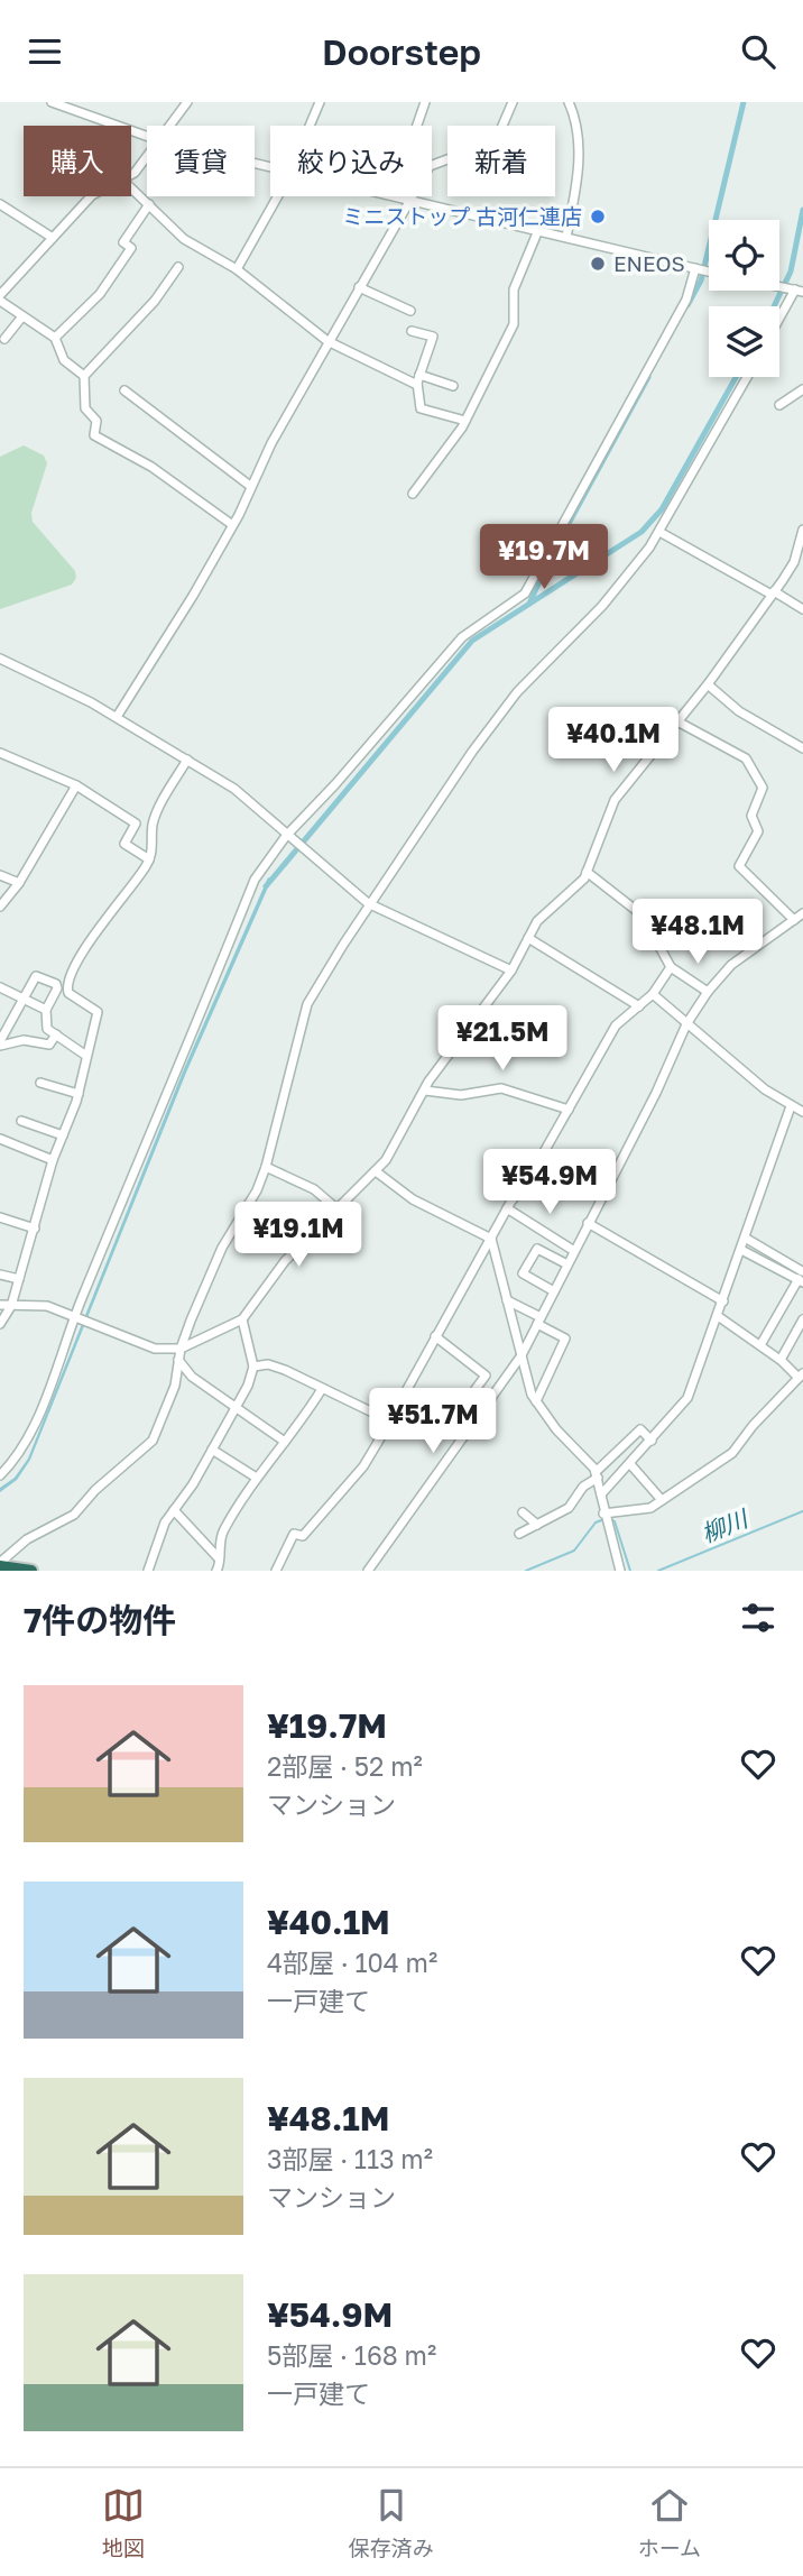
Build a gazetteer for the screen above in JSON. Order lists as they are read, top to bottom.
{
  "water": ["柳川"],
  "places": ["ミニストップ 古河仁連店", "ENEOS"],
  "page": {
    "header": "Doorstep",
    "chip": [
      "購入",
      "賃貸",
      "絞り込み",
      "新着"
    ],
    "price": [
      "¥19.7M",
      "¥40.1M",
      "¥48.1M",
      "¥21.5M",
      "¥54.9M",
      "¥19.1M",
      "¥51.7M"
    ],
    "heading": "7件の物件",
    "list": [
      {
        "name": "¥19.7M",
        "note": "2部屋 · 52 m² · マンション"
      },
      {
        "name": "¥40.1M",
        "note": "4部屋 · 104 m² · 一戸建て"
      },
      {
        "name": "¥48.1M",
        "note": "3部屋 · 113 m² · マンション"
      },
      {
        "name": "¥54.9M",
        "note": "5部屋 · 168 m² · 一戸建て"
      }
    ],
    "tabs": ["地図", "保存済み", "ホーム"]
  }
}
